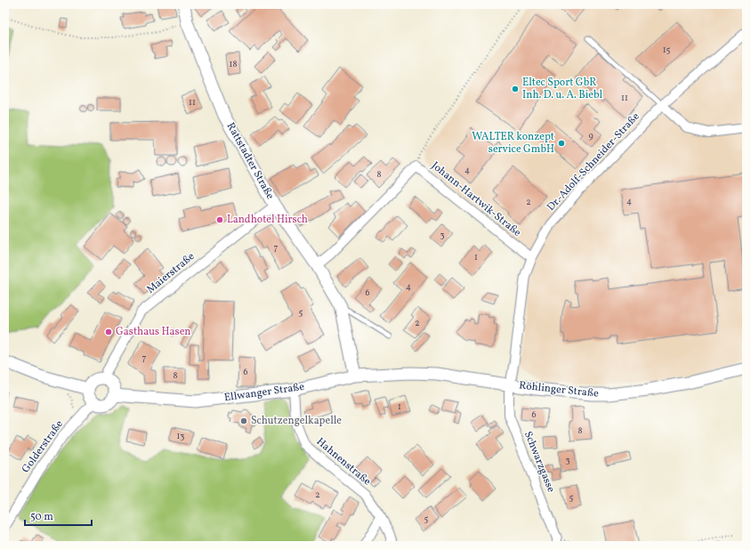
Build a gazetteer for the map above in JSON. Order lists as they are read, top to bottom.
{
  "streets": {
    "street": [
      "Rattstadter Straße",
      "Dr.-Adolf-Schneider-Straße",
      "Johann-Hartwik-Straße",
      "Maierstraße",
      "Röhlinger Straße",
      "Ellwanger Straße",
      "Golderstraße",
      "Hahnenstraße",
      "Schwarzgasse"
    ]
  },
  "crossings": [
    ["Rattstadter Straße", "Johann-Hartwik-Straße"],
    ["Rattstadter Straße", "Maierstraße"],
    ["Rattstadter Straße", "Ellwanger Straße"],
    ["Dr.-Adolf-Schneider-Straße", "Johann-Hartwik-Straße"],
    ["Dr.-Adolf-Schneider-Straße", "Röhlinger Straße"],
    ["Dr.-Adolf-Schneider-Straße", "Schwarzgasse"],
    ["Maierstraße", "Ellwanger Straße"],
    ["Maierstraße", "Golderstraße"],
    ["Röhlinger Straße", "Ellwanger Straße"],
    ["Röhlinger Straße", "Schwarzgasse"],
    ["Ellwanger Straße", "Golderstraße"],
    ["Ellwanger Straße", "Hahnenstraße"]
  ],
  "places": [
    "Eltec Sport GbR Inh. D. u. A. Biebl",
    "WALTER konzept service GmbH",
    "Landhotel Hirsch",
    "Gasthaus Hasen",
    "Schutzengelkapelle"
  ],
  "house_numbers": [
    "15",
    "18",
    "11",
    "11",
    "9",
    "4",
    "8",
    "4",
    "2",
    "3",
    "7",
    "1",
    "4",
    "6",
    "5",
    "2",
    "7",
    "6",
    "8",
    "1",
    "6",
    "8",
    "13",
    "3",
    "2",
    "5",
    "5"
  ],
  "scale_bar": "50 m"
}
